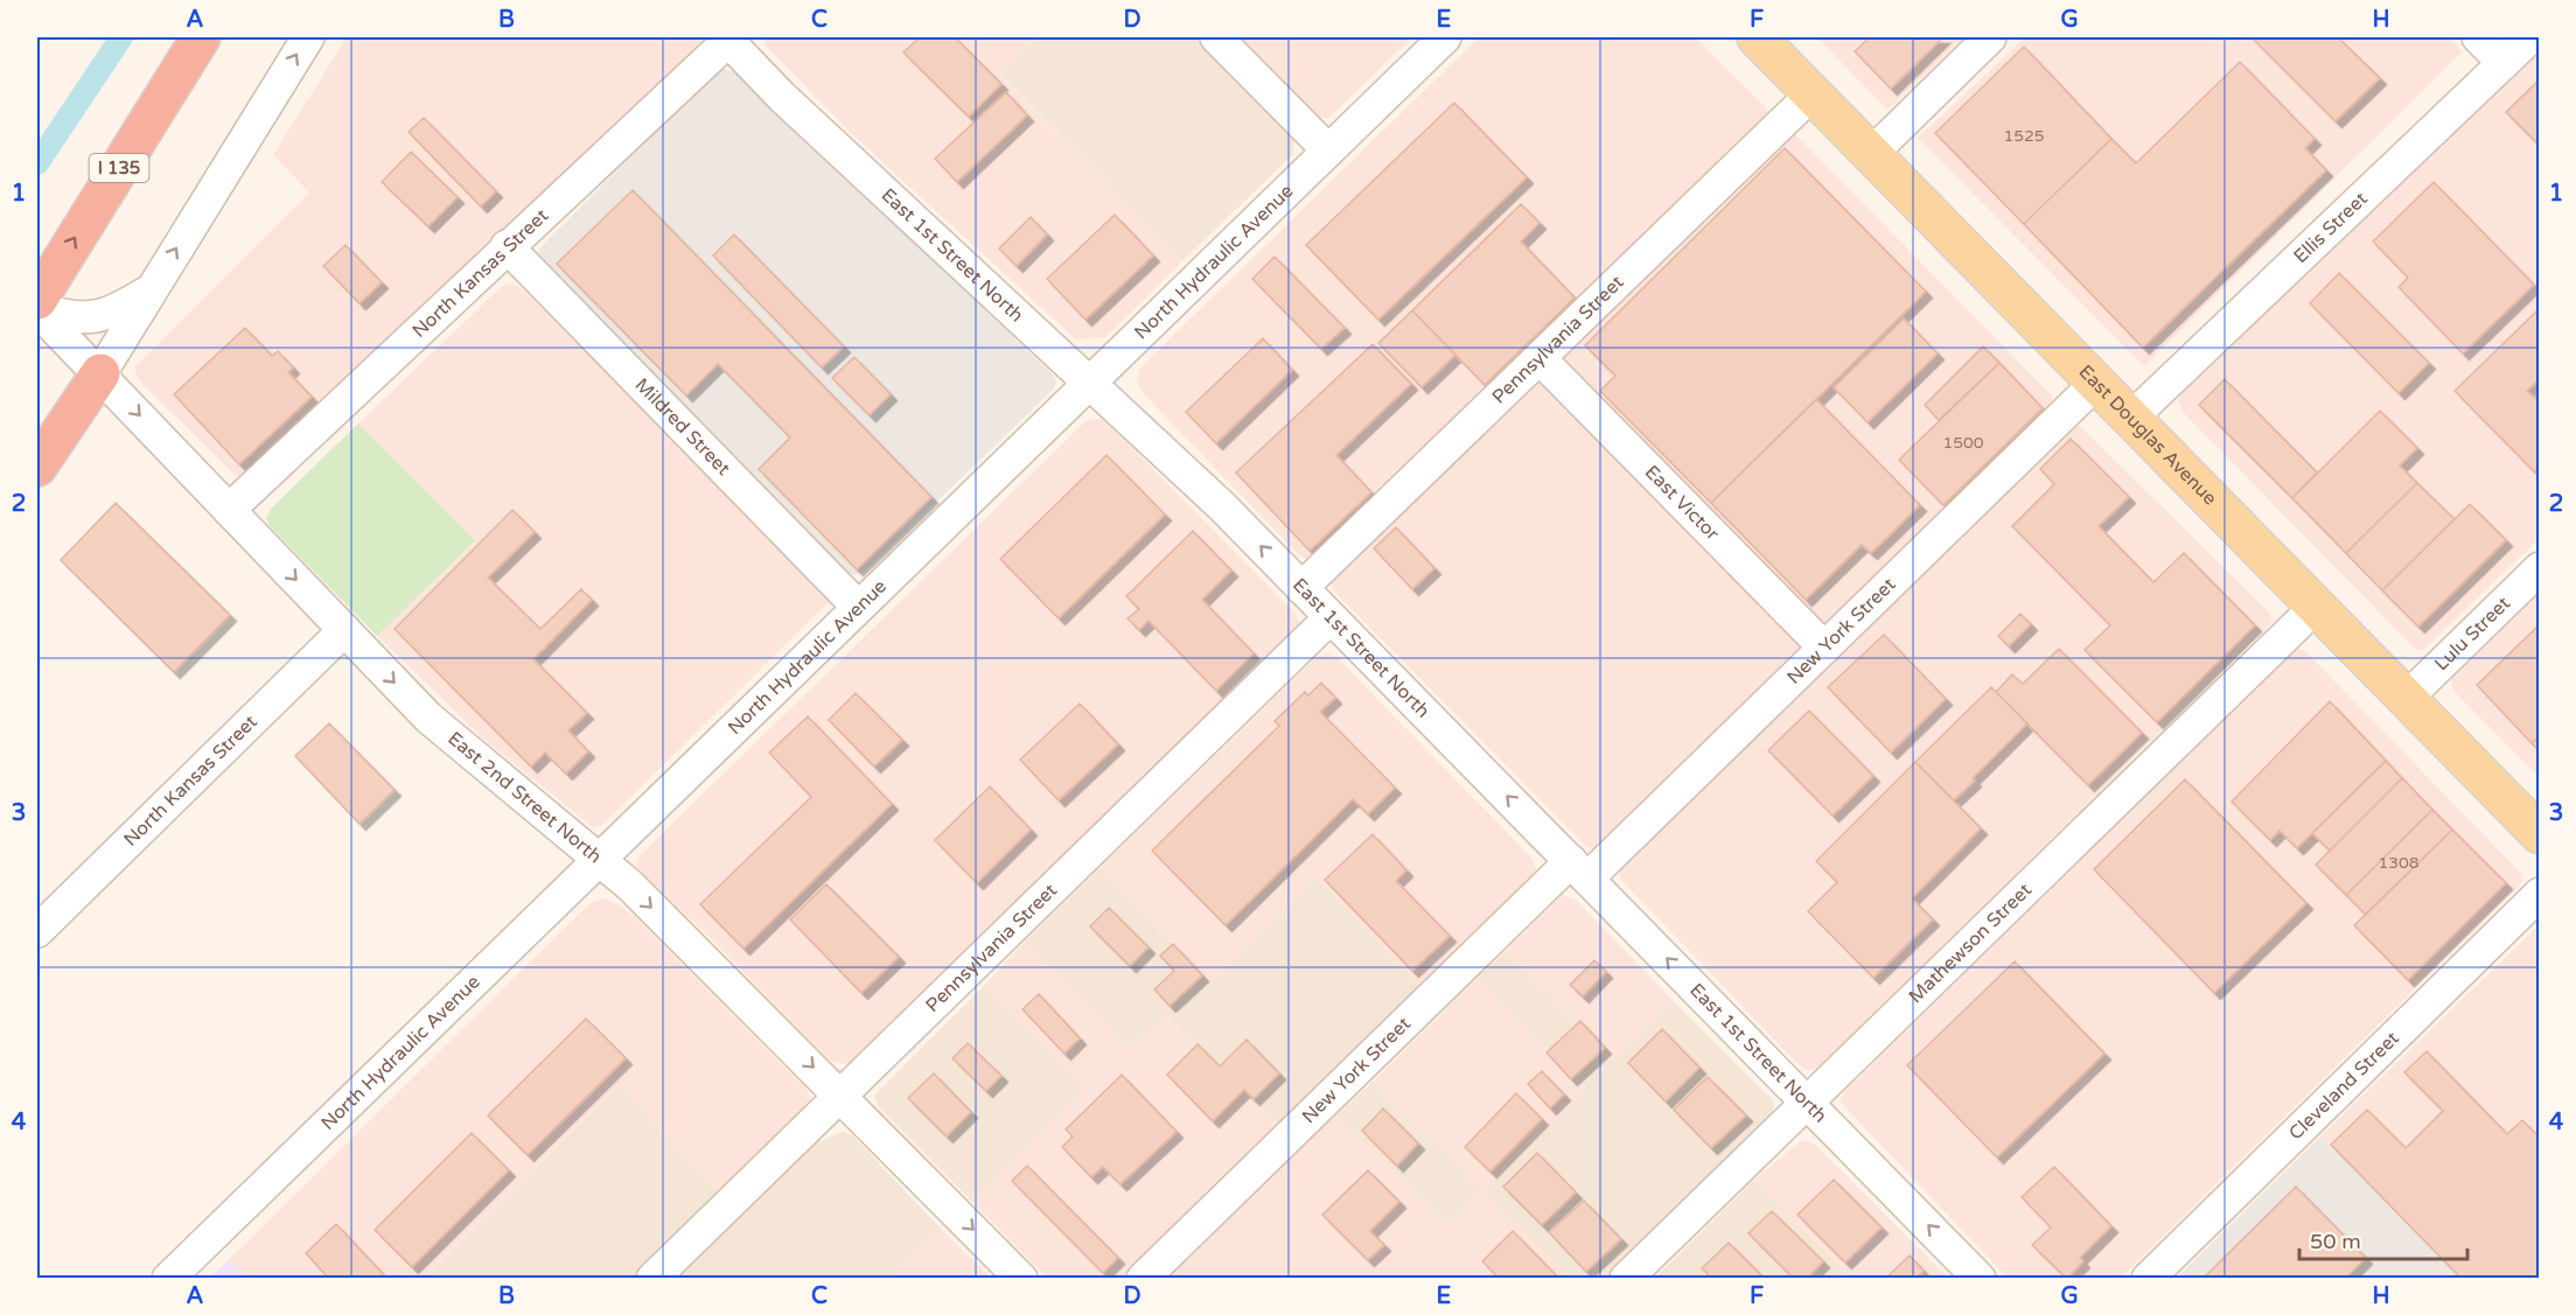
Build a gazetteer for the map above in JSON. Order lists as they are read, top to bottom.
{
  "streets": {
    "highway": ["I 135"],
    "main road": ["East Douglas Avenue"],
    "street": [
      "Ellis Street",
      "East 1st Street North",
      "North Hydraulic Avenue",
      "North Kansas Street",
      "Pennsylvania Street",
      "Mildred Street",
      "East Victor",
      "New York Street",
      "Lulu Street",
      "East 2nd Street North",
      "Mathewson Street",
      "Cleveland Street"
    ]
  },
  "crossings": [
    ["Ellis Street", "East Douglas Avenue"],
    ["East 1st Street North", "North Hydraulic Avenue"],
    ["East 1st Street North", "North Kansas Street"],
    ["East 1st Street North", "Pennsylvania Street"],
    ["East 1st Street North", "New York Street"],
    ["East 1st Street North", "Mathewson Street"],
    ["North Hydraulic Avenue", "Mildred Street"],
    ["North Hydraulic Avenue", "East 2nd Street North"],
    ["North Kansas Street", "Mildred Street"],
    ["North Kansas Street", "East 2nd Street North"],
    ["Pennsylvania Street", "East Douglas Avenue"],
    ["Pennsylvania Street", "East Victor"],
    ["Pennsylvania Street", "East 2nd Street North"],
    ["East Douglas Avenue", "New York Street"],
    ["East Douglas Avenue", "Lulu Street"],
    ["East Douglas Avenue", "Mathewson Street"],
    ["East Victor", "New York Street"]
  ],
  "one_way": ["East 1st Street North", "East 2nd Street North"],
  "house_numbers": ["1525", "1500", "1308"],
  "scale_bar": "50 m",
  "grid": {
    "columns": [
      "A",
      "B",
      "C",
      "D",
      "E",
      "F",
      "G",
      "H"
    ],
    "rows": [
      "1",
      "2",
      "3",
      "4"
    ]
  }
}
